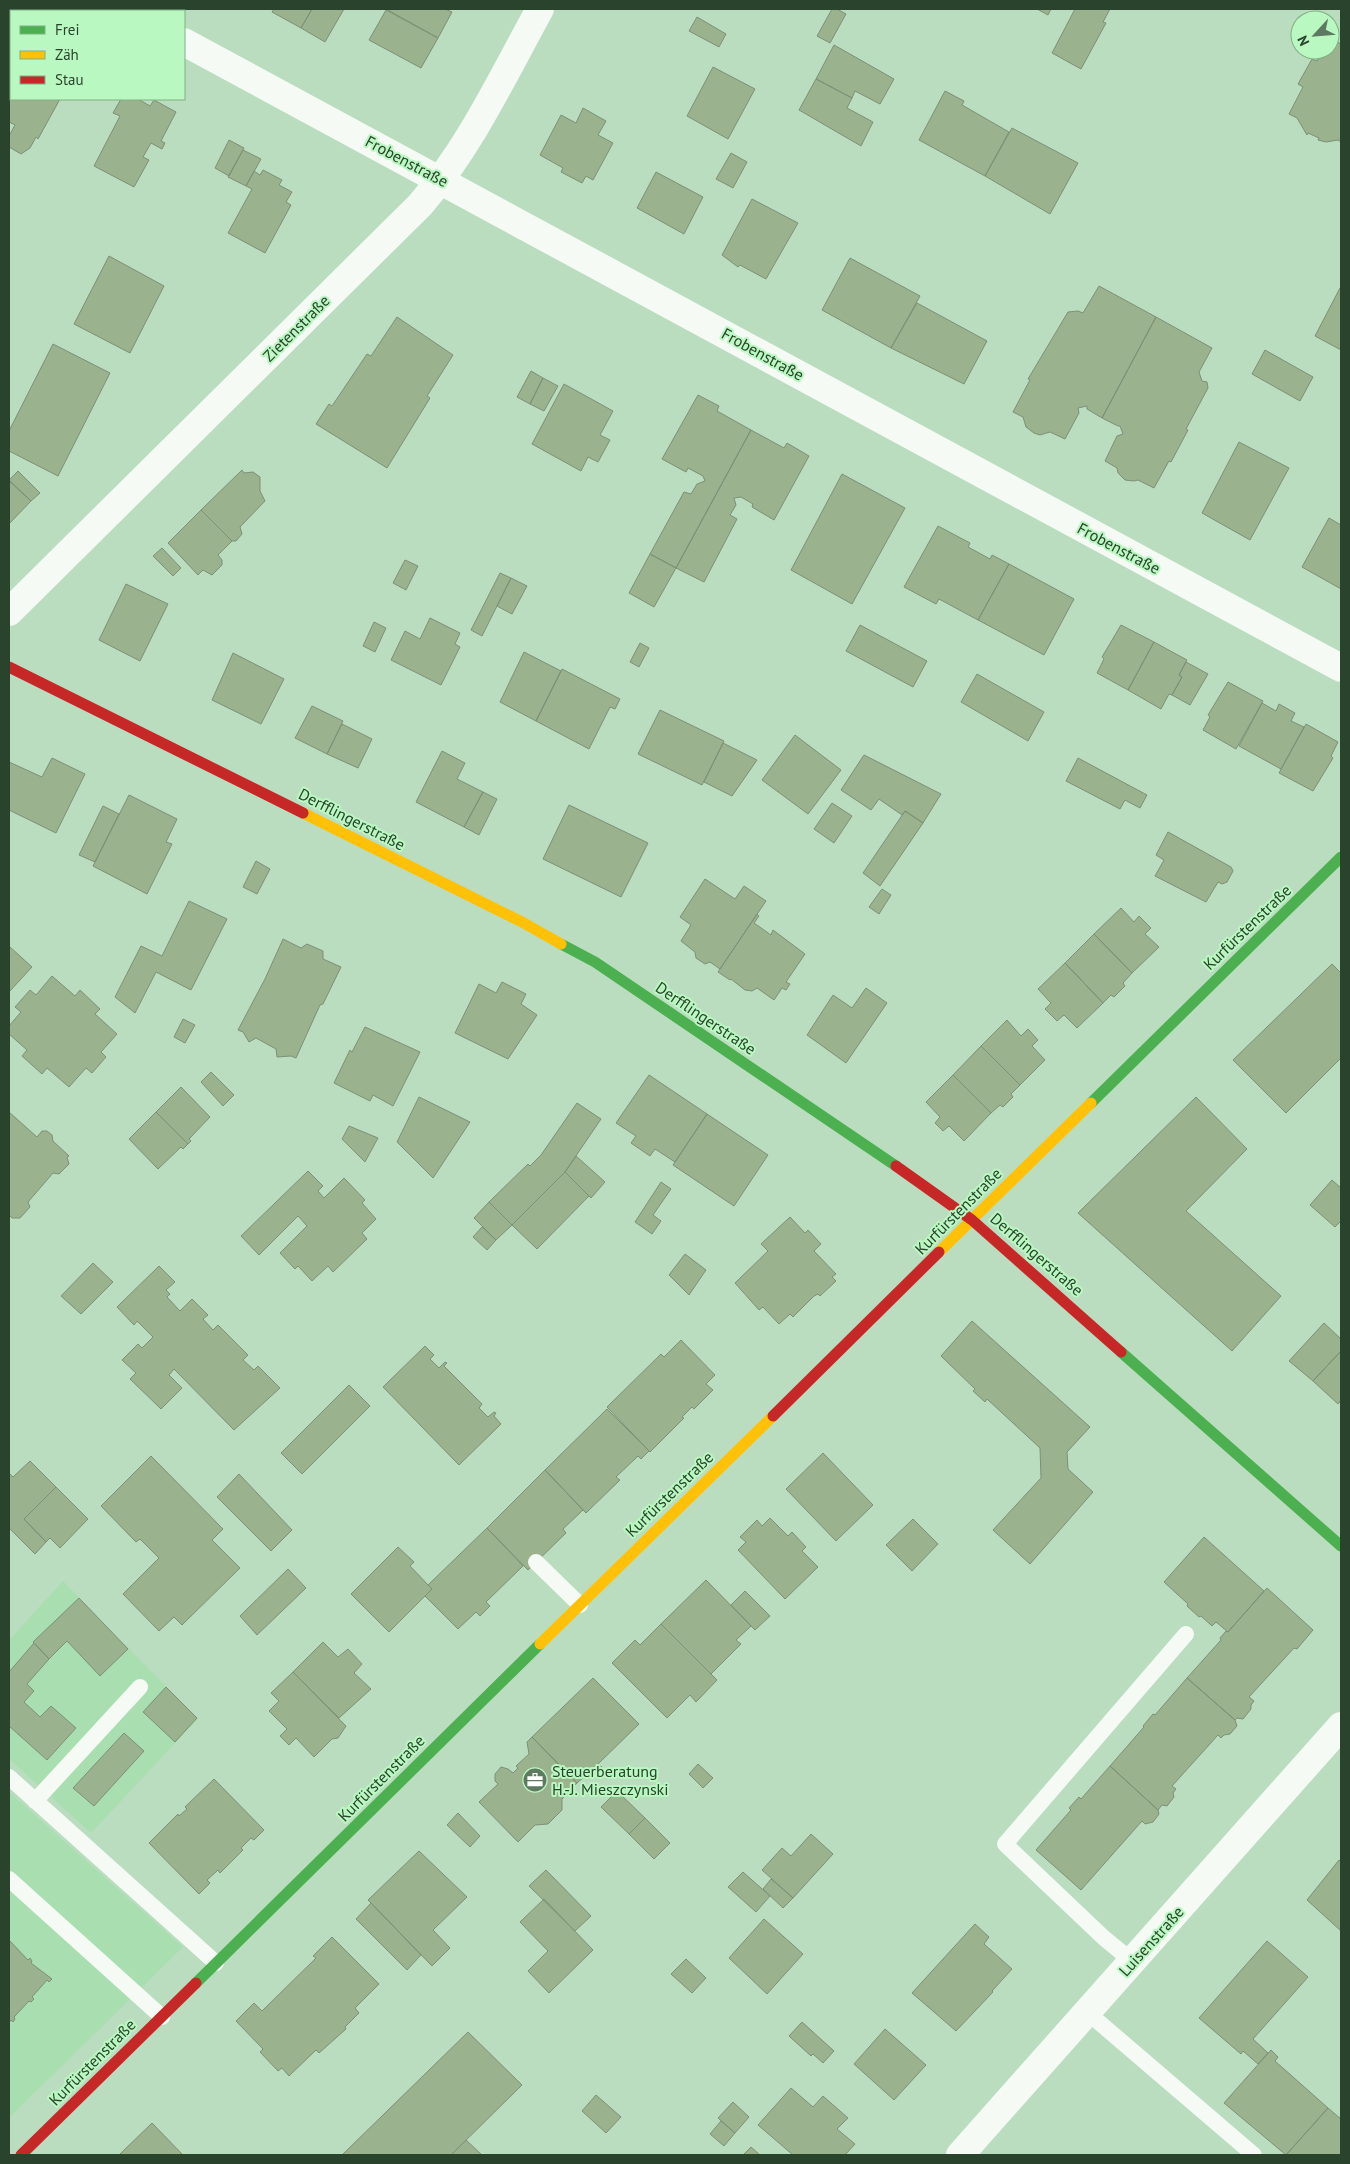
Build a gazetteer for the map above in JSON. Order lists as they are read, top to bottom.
{
  "streets": {
    "street": [
      "Frobenstraße",
      "Zietenstraße",
      "Derfflingerstraße",
      "Kurfürstenstraße",
      "Luisenstraße"
    ]
  },
  "crossings": [
    ["Frobenstraße", "Zietenstraße"],
    ["Derfflingerstraße", "Kurfürstenstraße"]
  ],
  "places": {
    "office": ["Steuerberatung H.-J. Mieszczynski"]
  },
  "legend": ["Frei", "Zäh", "Stau"],
  "north": "bottom left"
}
